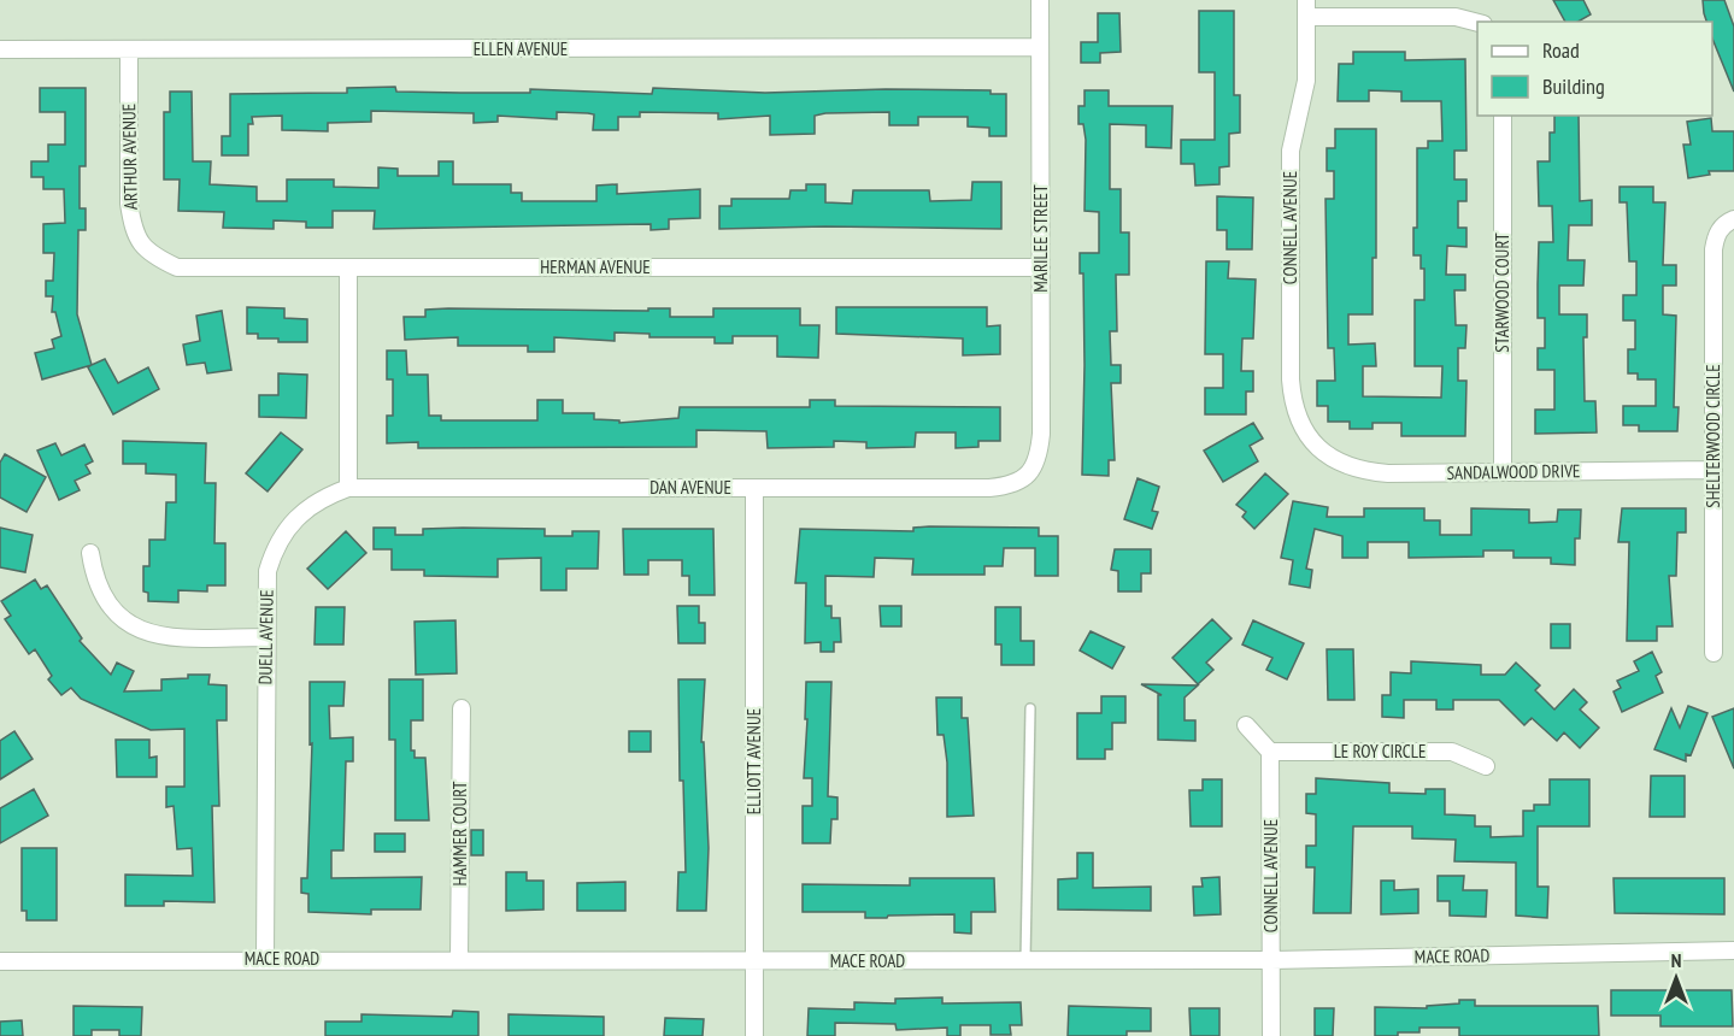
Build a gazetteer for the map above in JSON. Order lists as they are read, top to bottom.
{
  "streets": {
    "street": [
      "ELLEN AVENUE",
      "ARTHUR AVENUE",
      "CONNELL AVENUE",
      "MARILEE STREET",
      "HERMAN AVENUE",
      "STARWOOD COURT",
      "SHELTERWOOD CIRCLE",
      "SANDALWOOD DRIVE",
      "DAN AVENUE",
      "DUELL AVENUE",
      "LE ROY CIRCLE",
      "ELLIOTT AVENUE",
      "HAMMER COURT",
      "MACE ROAD"
    ]
  },
  "crossings": [
    ["ELLEN AVENUE", "ARTHUR AVENUE"],
    ["ELLEN AVENUE", "MARILEE STREET"],
    ["ARTHUR AVENUE", "HERMAN AVENUE"],
    ["CONNELL AVENUE", "SANDALWOOD DRIVE"],
    ["CONNELL AVENUE", "LE ROY CIRCLE"],
    ["CONNELL AVENUE", "MACE ROAD"],
    ["MARILEE STREET", "HERMAN AVENUE"],
    ["MARILEE STREET", "DAN AVENUE"],
    ["STARWOOD COURT", "SANDALWOOD DRIVE"],
    ["SHELTERWOOD CIRCLE", "SANDALWOOD DRIVE"],
    ["DAN AVENUE", "DUELL AVENUE"],
    ["DAN AVENUE", "ELLIOTT AVENUE"],
    ["DUELL AVENUE", "MACE ROAD"],
    ["ELLIOTT AVENUE", "MACE ROAD"],
    ["HAMMER COURT", "MACE ROAD"]
  ],
  "legend": ["Road", "Building"],
  "north": "top"
}
